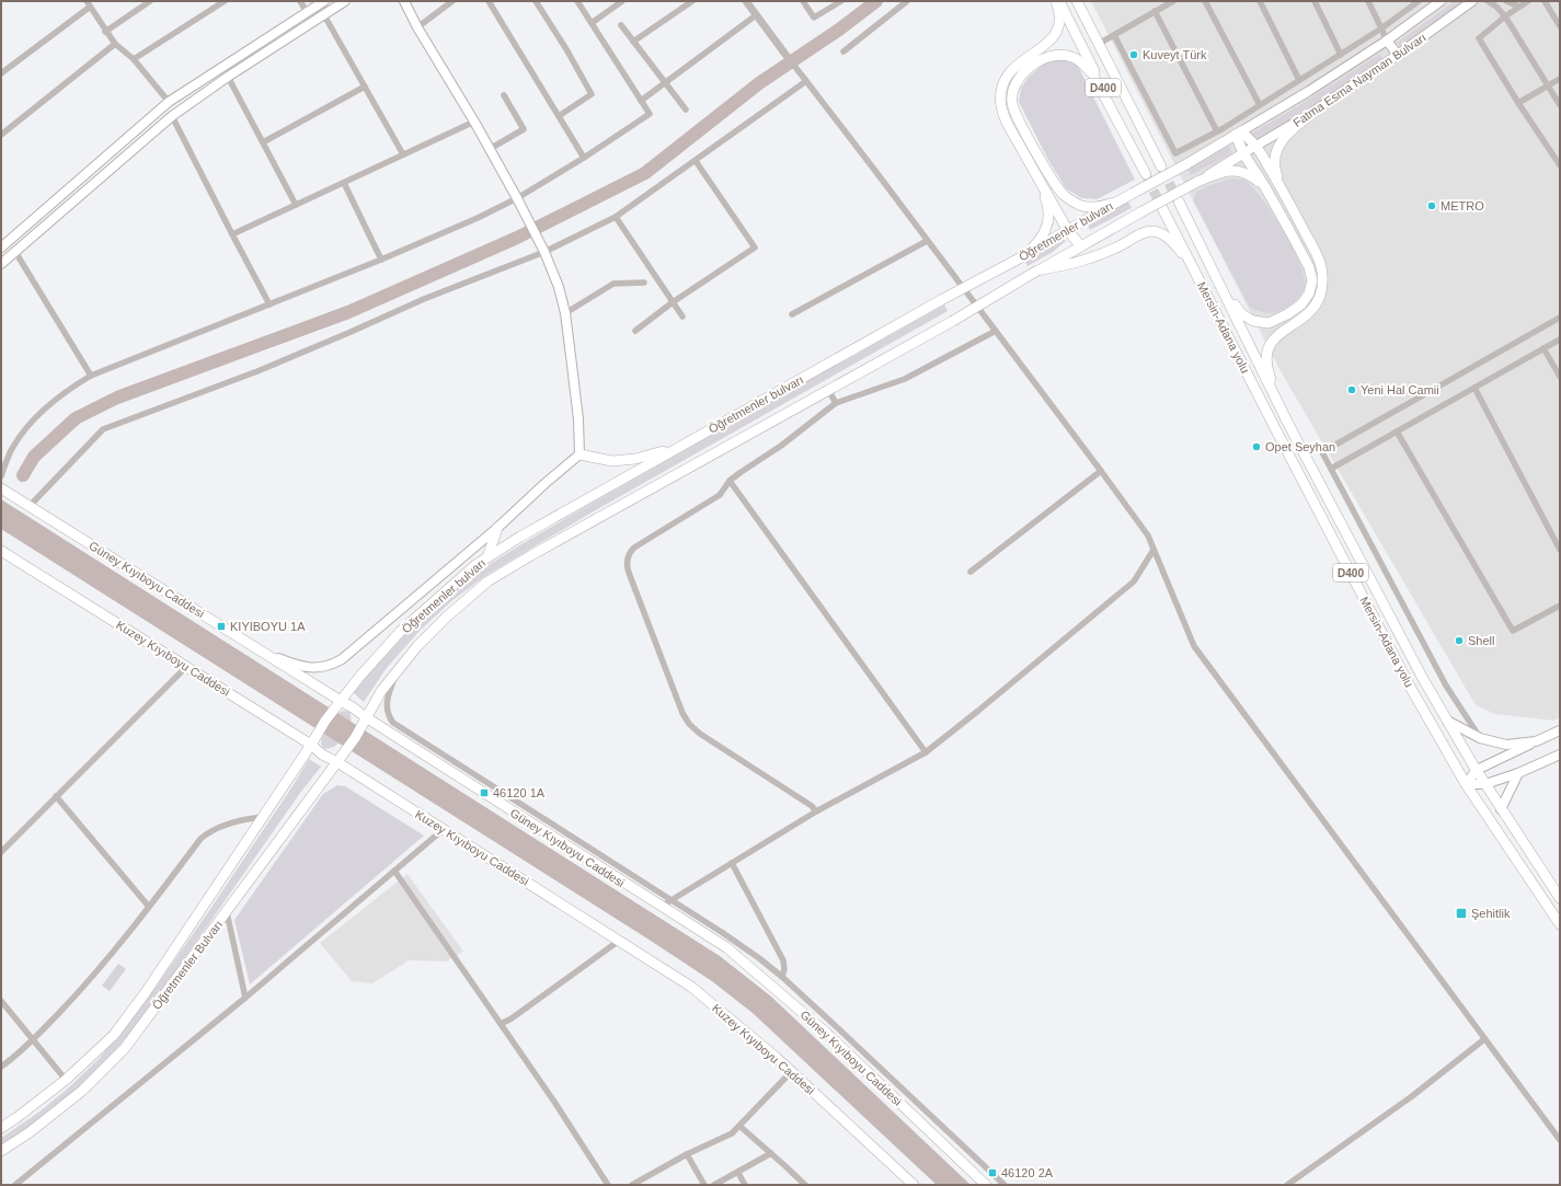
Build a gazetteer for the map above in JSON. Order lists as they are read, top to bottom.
{
  "streets": {
    "main road": [
      "Fatma Esma Nayman Bulvarı",
      "D400",
      "Öğretmenler bulvarı",
      "Mersin-Adana yolu",
      "Güney Kıyıboyu Caddesi",
      "Kuzey Kıyıboyu Caddesi",
      "Öğretmenler Bulvarı"
    ]
  },
  "crossings": [
    ["Fatma Esma Nayman Bulvarı", "Öğretmenler bulvarı"],
    ["D400", "Öğretmenler bulvarı"],
    ["Öğretmenler bulvarı", "Güney Kıyıboyu Caddesi"],
    ["Öğretmenler bulvarı", "Öğretmenler Bulvarı"],
    ["Kuzey Kıyıboyu Caddesi", "Öğretmenler Bulvarı"]
  ],
  "places": {
    "other": [
      "Kuveyt Türk",
      "METRO",
      "Yeni Hal Camii",
      "Opet Seyhan",
      "Shell"
    ],
    "transit": [
      "KIYIBOYU 1A",
      "46120 1A",
      "Şehitlik",
      "46120 2A"
    ]
  }
}
